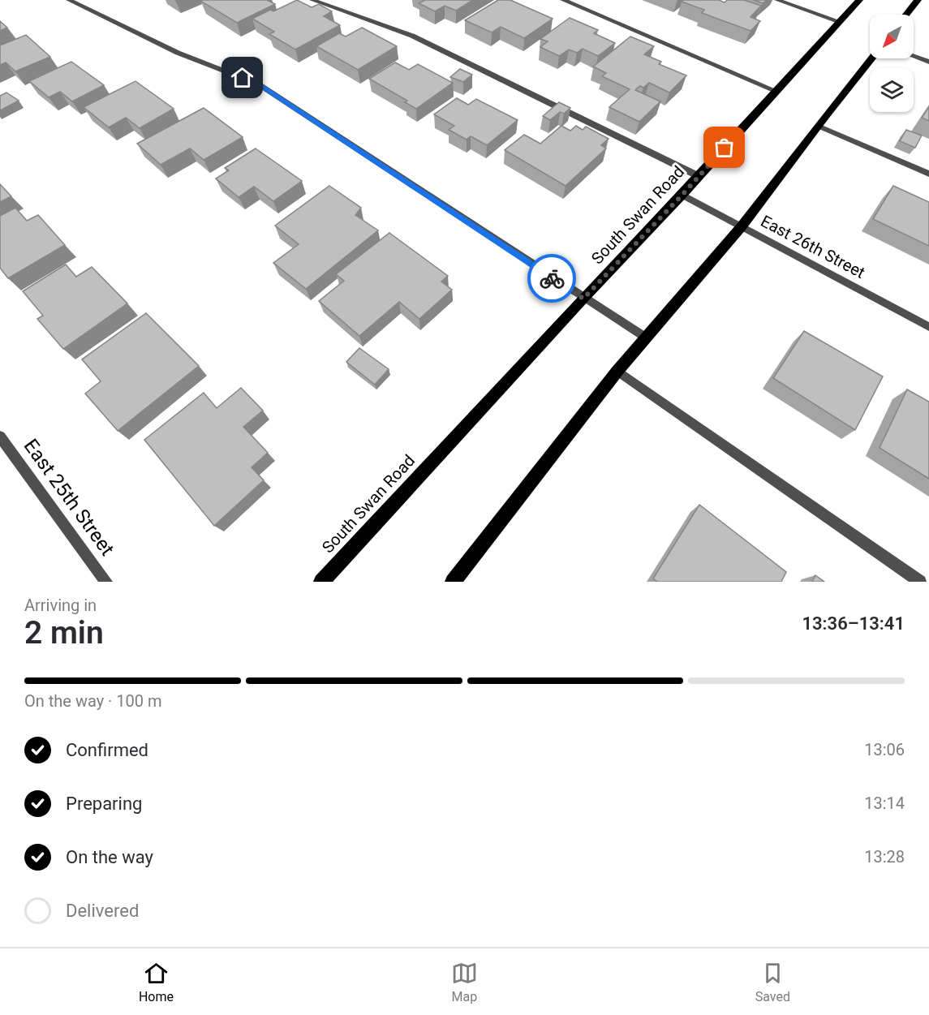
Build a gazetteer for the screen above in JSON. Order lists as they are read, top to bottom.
{
  "streets": {
    "main road": ["South Swan Road"],
    "street": ["East 26th Street", "East 25th Street"]
  },
  "crossings": [
    ["South Swan Road", "East 26th Street"]
  ],
  "north": "bottom left",
  "page": {
    "heading": ["2 min", "Arriving in", "13:36–13:41"],
    "bar": "On the way · 100 m",
    "list": [
      ["Confirmed", "13:06"],
      ["Preparing", "13:14"],
      ["On the way", "13:28"],
      "Delivered"
    ],
    "tabs": ["Home", "Map", "Saved"]
  }
}
